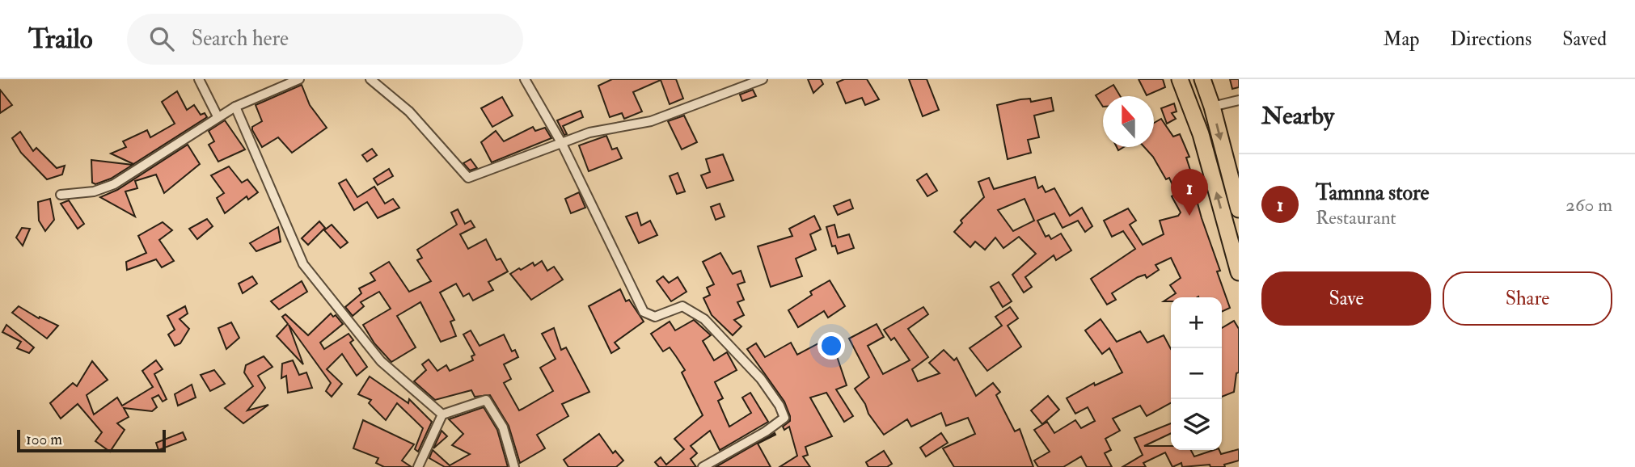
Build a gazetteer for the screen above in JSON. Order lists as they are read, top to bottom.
{
  "scale_bar": "100 m",
  "north": "top",
  "page": {
    "header": "Trailo",
    "search": "Search here",
    "nav": ["Map", "Directions", "Saved"],
    "heading": "Nearby",
    "list": [
      {
        "mark": "1",
        "name": "Tamnna store",
        "note": "Restaurant",
        "value": "260 m"
      }
    ],
    "pins": "1",
    "buttons": ["Save", "Share"],
    "map_buttons": ["+", "−"],
    "scale": "100 m"
  }
}
